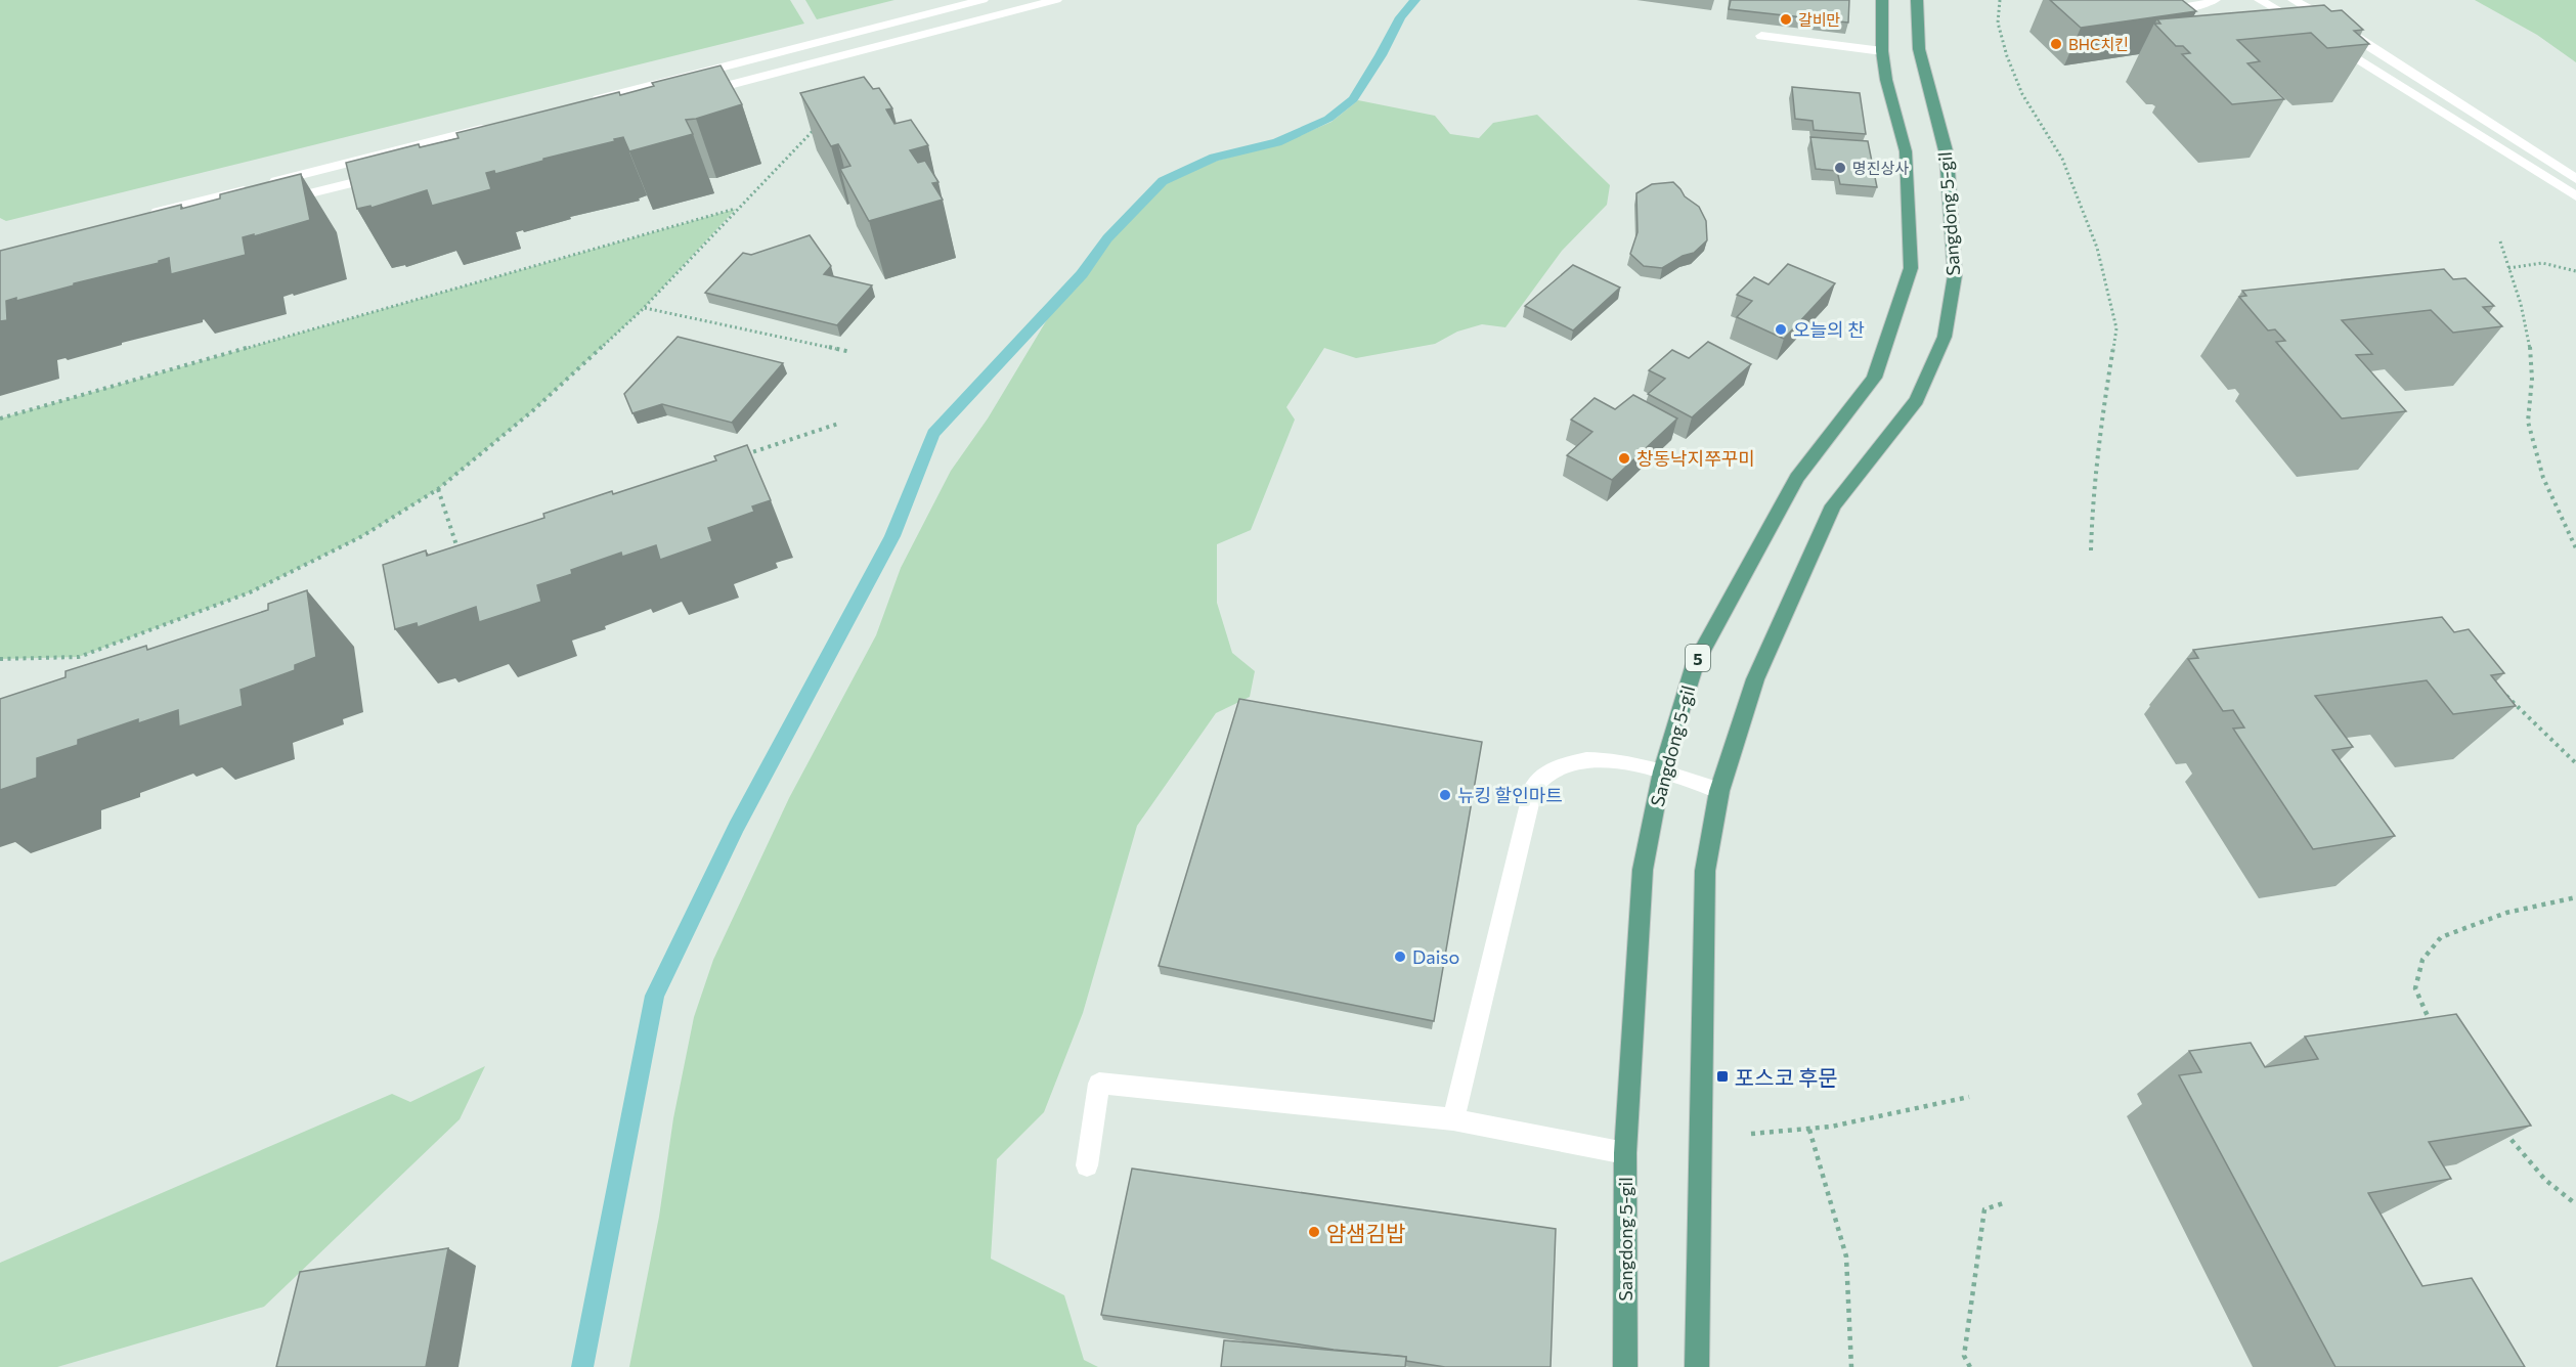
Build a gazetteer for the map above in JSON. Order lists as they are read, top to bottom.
{
  "streets": {
    "main road": ["Sangdong 5-gil", "5"]
  },
  "places": {
    "other": [
      "갈비만",
      "BHC치킨",
      "명진상사",
      "오늘의 찬",
      "창동낙지쭈꾸미",
      "뉴킹 할인마트",
      "Daiso",
      "얌샘김밥"
    ],
    "transit": ["포스코 후문"]
  }
}
